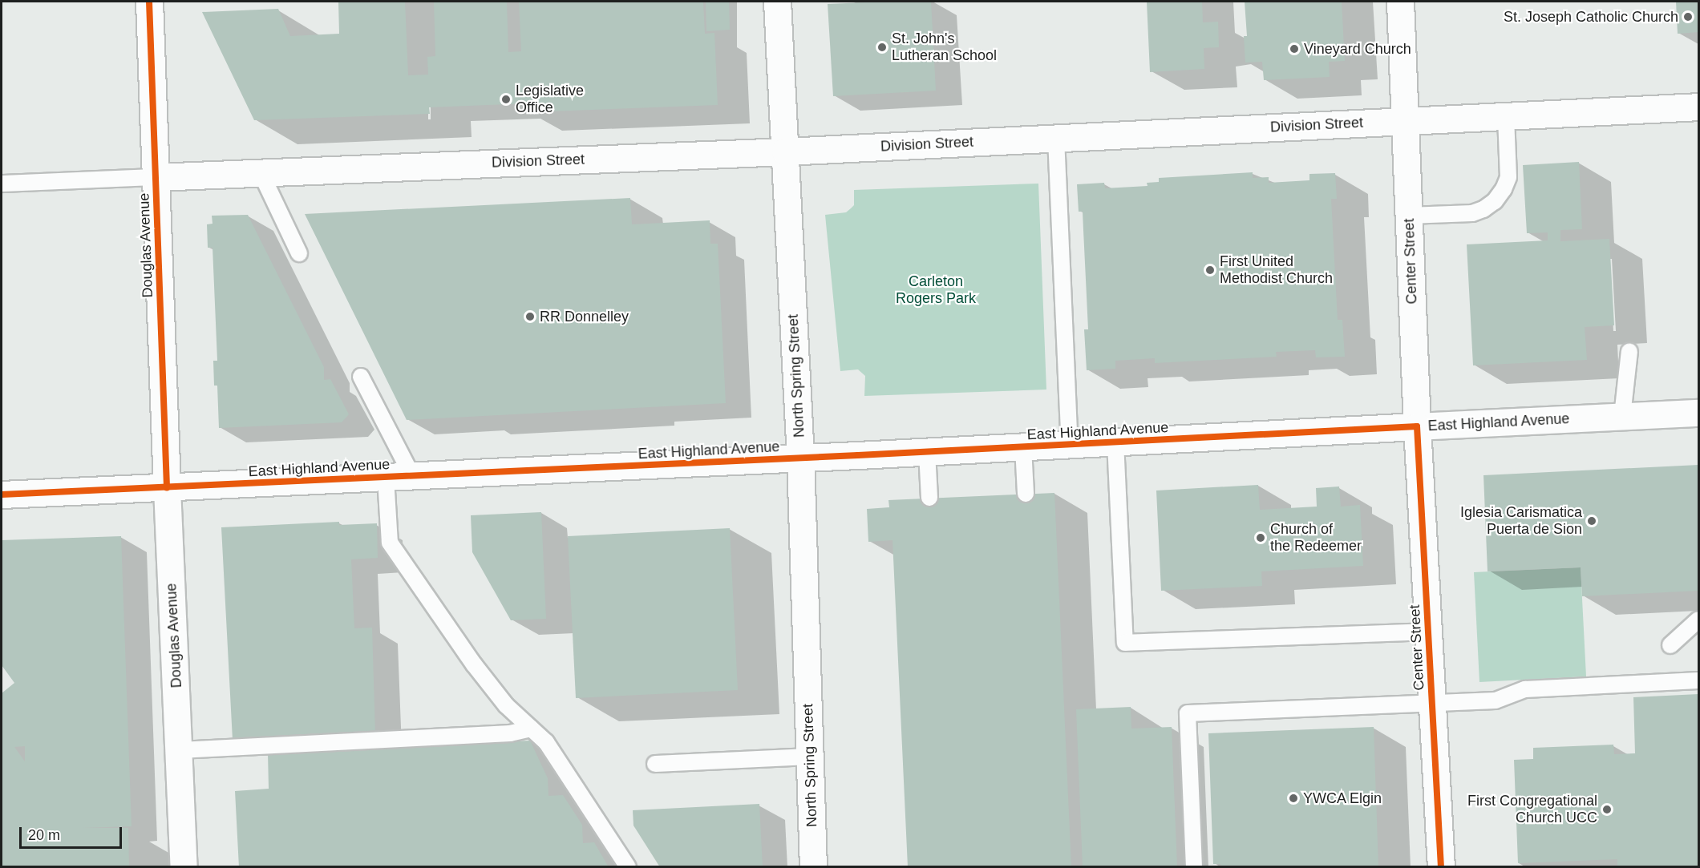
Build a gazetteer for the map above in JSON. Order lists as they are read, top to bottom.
{
  "streets": {
    "street": [
      "Division Street",
      "Douglas Avenue",
      "Center Street",
      "North Spring Street",
      "East Highland Avenue"
    ]
  },
  "crossings": [
    ["Division Street", "Douglas Avenue"],
    ["Division Street", "Center Street"],
    ["Division Street", "North Spring Street"],
    ["Douglas Avenue", "East Highland Avenue"],
    ["Center Street", "East Highland Avenue"],
    ["North Spring Street", "East Highland Avenue"]
  ],
  "parks": ["Carleton Rogers Park"],
  "places": [
    "St. Joseph Catholic Church",
    "St. John's Lutheran School",
    "Vineyard Church",
    "Legislative Office",
    "First United Methodist Church",
    "RR Donnelley",
    "Iglesia Carismatica Puerta de Sion",
    "Church of the Redeemer",
    "YWCA Elgin",
    "First Congregational Church UCC"
  ],
  "scale_bar": "20 m"
}
